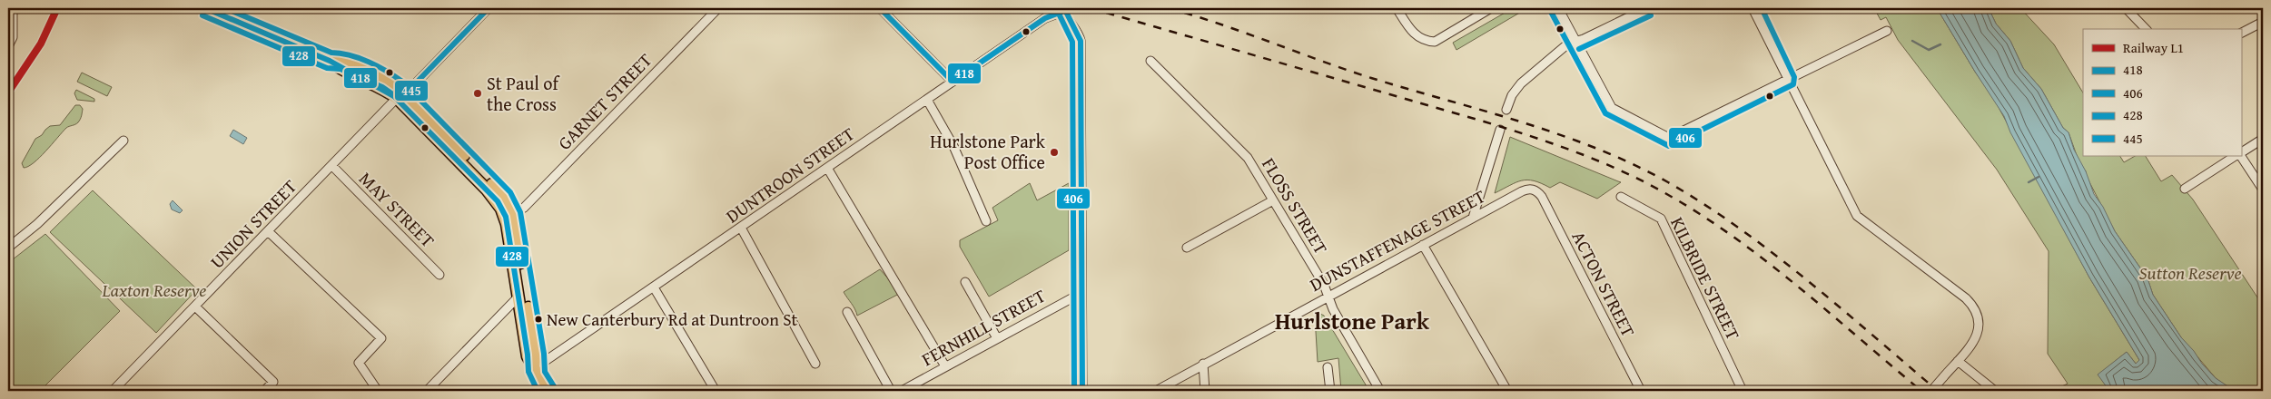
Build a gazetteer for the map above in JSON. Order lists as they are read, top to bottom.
{
  "streets": {
    "street": [
      "GARNET STREET",
      "DUNTROON STREET",
      "FLOSS STREET",
      "MAY STREET",
      "UNION STREET",
      "DUNSTAFFENAGE STREET",
      "KILBRIDE STREET",
      "ACTON STREET",
      "FERNHILL STREET"
    ]
  },
  "crossings": [
    ["FLOSS STREET", "DUNSTAFFENAGE STREET"],
    ["MAY STREET", "UNION STREET"],
    ["DUNSTAFFENAGE STREET", "ACTON STREET"]
  ],
  "districts": ["Hurlstone Park"],
  "parks": ["Sutton Reserve", "Laxton Reserve"],
  "places": ["St Paul of the Cross", "Hurlstone Park Post Office", "New Canterbury Rd at Duntroon St"],
  "lines": [
    "rail line L1",
    "transit line 418",
    "transit line 406",
    "transit line 445",
    "transit line 428"
  ],
  "legend": [
    "Railway L1",
    "418",
    "406",
    "428",
    "445"
  ]
}
